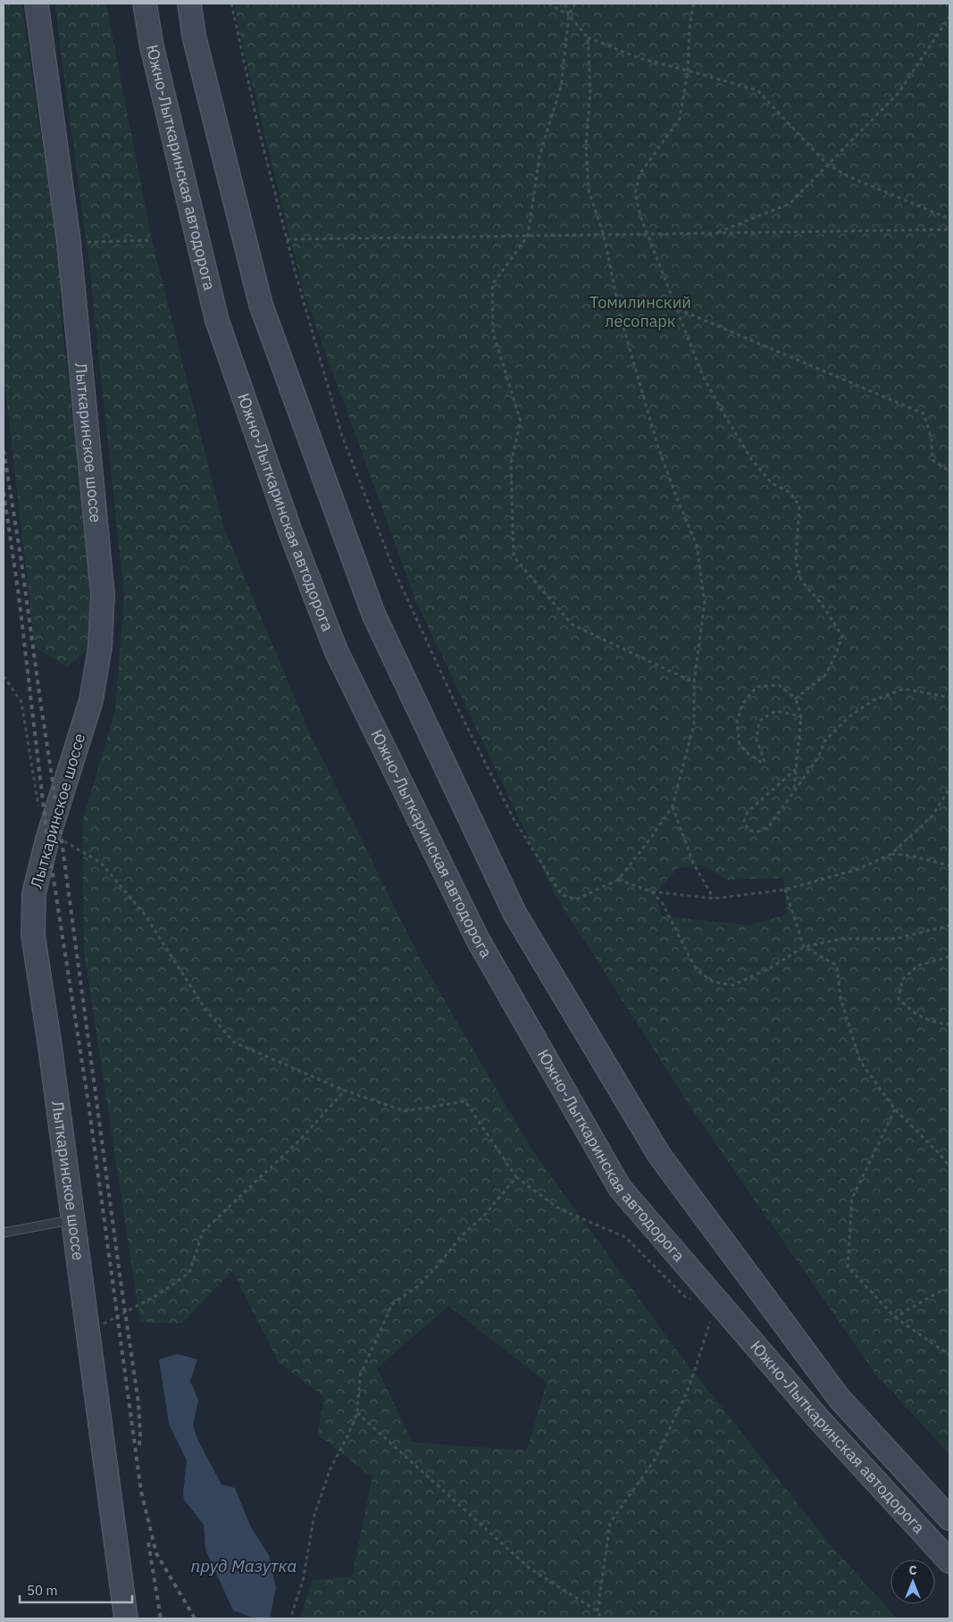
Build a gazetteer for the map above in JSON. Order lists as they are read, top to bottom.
{
  "streets": {
    "main road": ["Южно-Лыткаринская автодорога", "Лыткаринское шоссе"]
  },
  "water": ["пруд Мазутка"],
  "parks": ["Томилинский лесопарк"],
  "scale_bar": "50 m",
  "north": "top"
}
